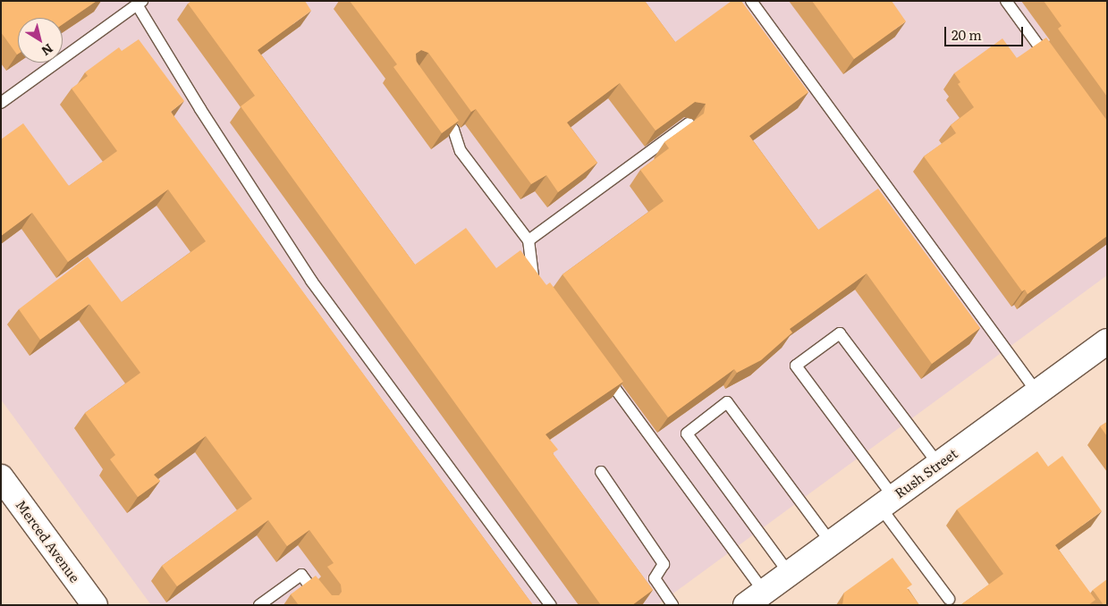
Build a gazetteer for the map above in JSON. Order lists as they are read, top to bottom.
{
  "streets": {
    "street": ["Rush Street", "Merced Avenue"]
  },
  "scale_bar": "20 m",
  "north": "bottom right"
}
